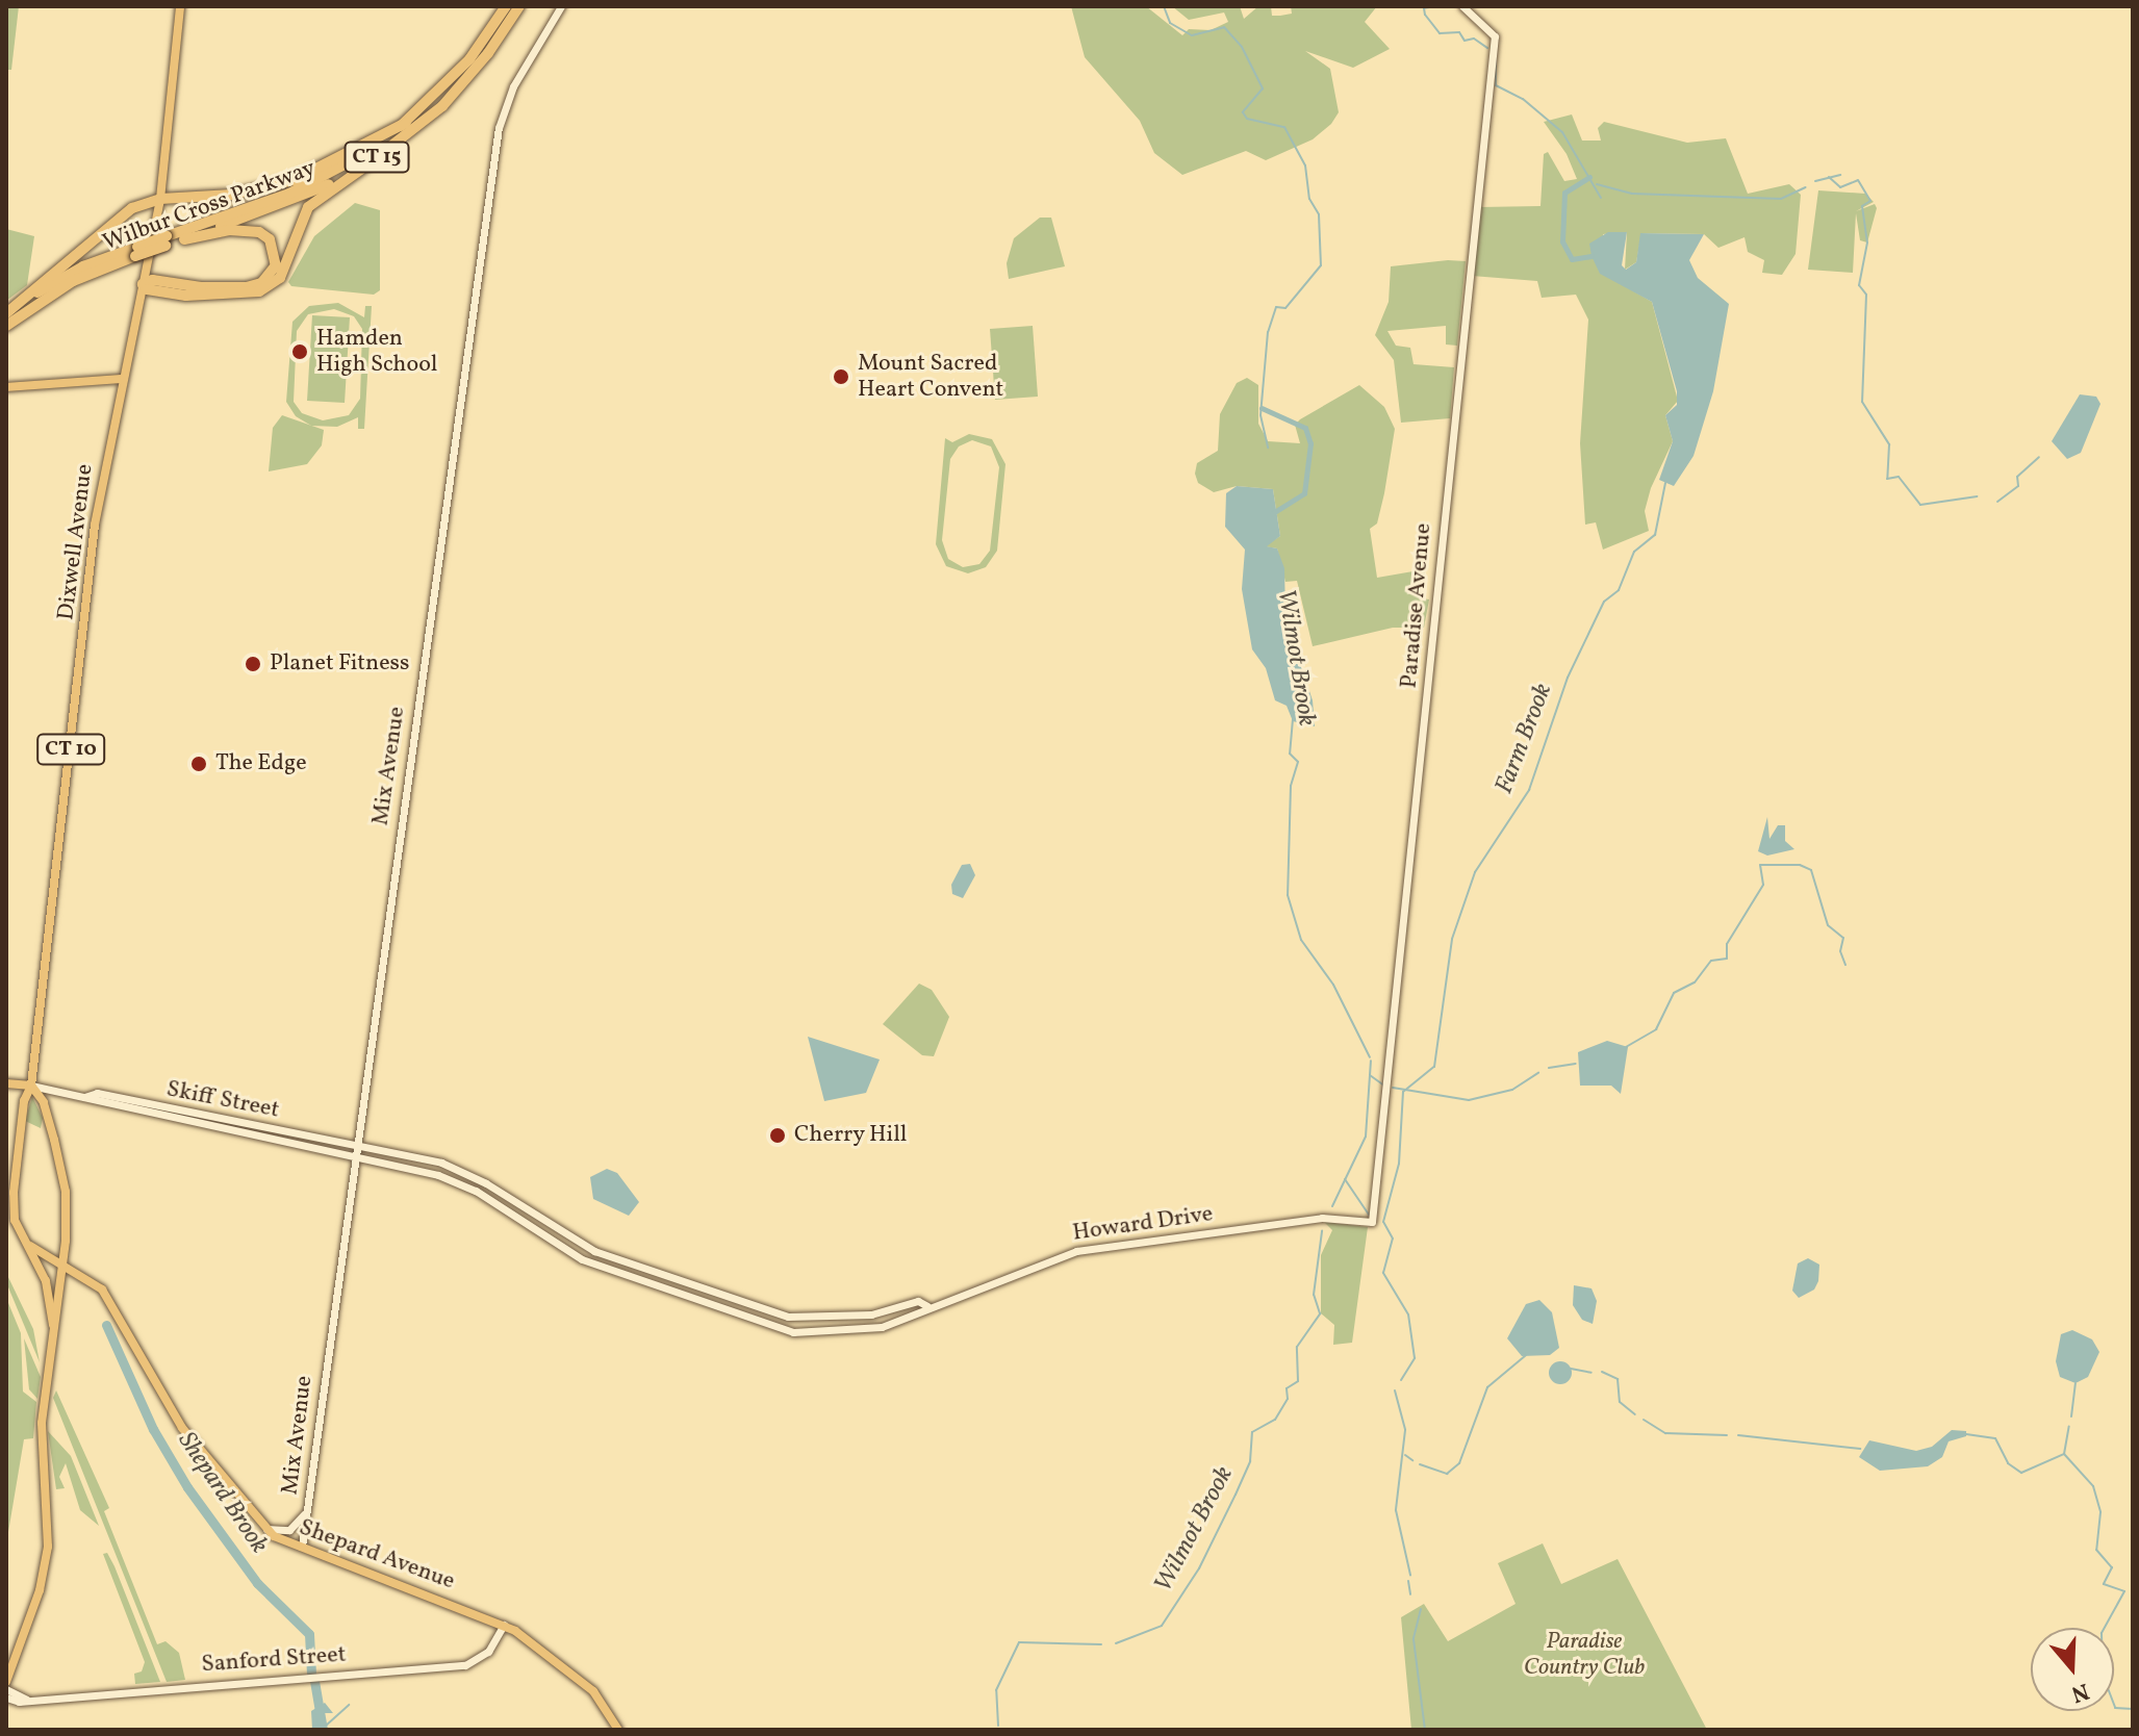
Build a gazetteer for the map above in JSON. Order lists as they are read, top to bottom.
{
  "streets": {
    "highway": ["CT 15", "Wilbur Cross Parkway"],
    "main road": [
      "Dixwell Avenue",
      "CT 10",
      "Skiff Street",
      "Shepard Avenue"
    ],
    "street": [
      "Paradise Avenue",
      "Mix Avenue",
      "Howard Drive",
      "Sanford Street"
    ]
  },
  "crossings": [
    ["Dixwell Avenue", "Skiff Street"],
    ["Dixwell Avenue", "Shepard Avenue"],
    ["Paradise Avenue", "Howard Drive"],
    ["Mix Avenue", "Skiff Street"],
    ["Mix Avenue", "Howard Drive"],
    ["Mix Avenue", "Shepard Avenue"],
    ["Skiff Street", "Howard Drive"],
    ["Shepard Avenue", "Sanford Street"]
  ],
  "water": ["Wilmot Brook", "Farm Brook", "Shepard Brook"],
  "parks": ["Paradise Country Club"],
  "places": [
    "Hamden High School",
    "Mount Sacred Heart Convent",
    "Planet Fitness",
    "The Edge",
    "Cherry Hill"
  ],
  "north": "bottom"
}
